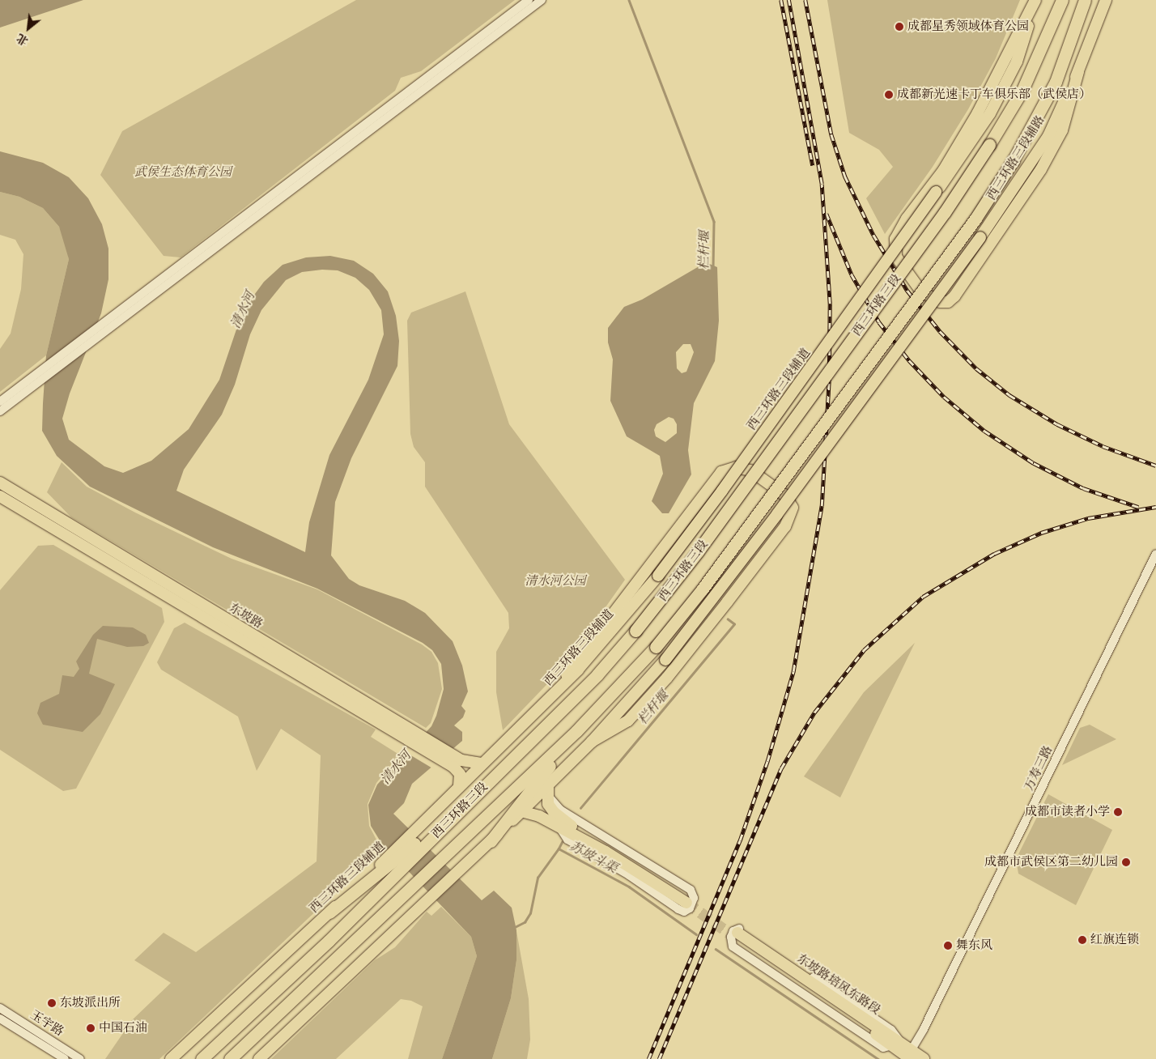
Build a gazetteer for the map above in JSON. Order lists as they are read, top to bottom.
{
  "streets": {
    "highway": ["西三环路三段"],
    "main road": [
      "西三环路三段辅路",
      "西三环路三段辅道",
      "东坡路",
      "东坡路培风东路段"
    ],
    "street": ["万寿三路", "玉宇路"]
  },
  "crossings": [
    ["西三环路三段", "西三环路三段辅道"],
    ["西三环路三段辅道", "东坡路"],
    ["万寿三路", "东坡路培风东路段"]
  ],
  "water": ["栏杆堰", "清水河", "苏坡斗渠"],
  "parks": ["武侯生态体育公园", "清水河公园"],
  "places": [
    "成都星秀领域体育公园",
    "成都新光速卡丁车俱乐部（武侯店）",
    "成都市读者小学",
    "成都市武侯区第二幼儿园",
    "红旗连锁",
    "舞东风",
    "东坡派出所",
    "中国石油"
  ],
  "north": "bottom left"
}
